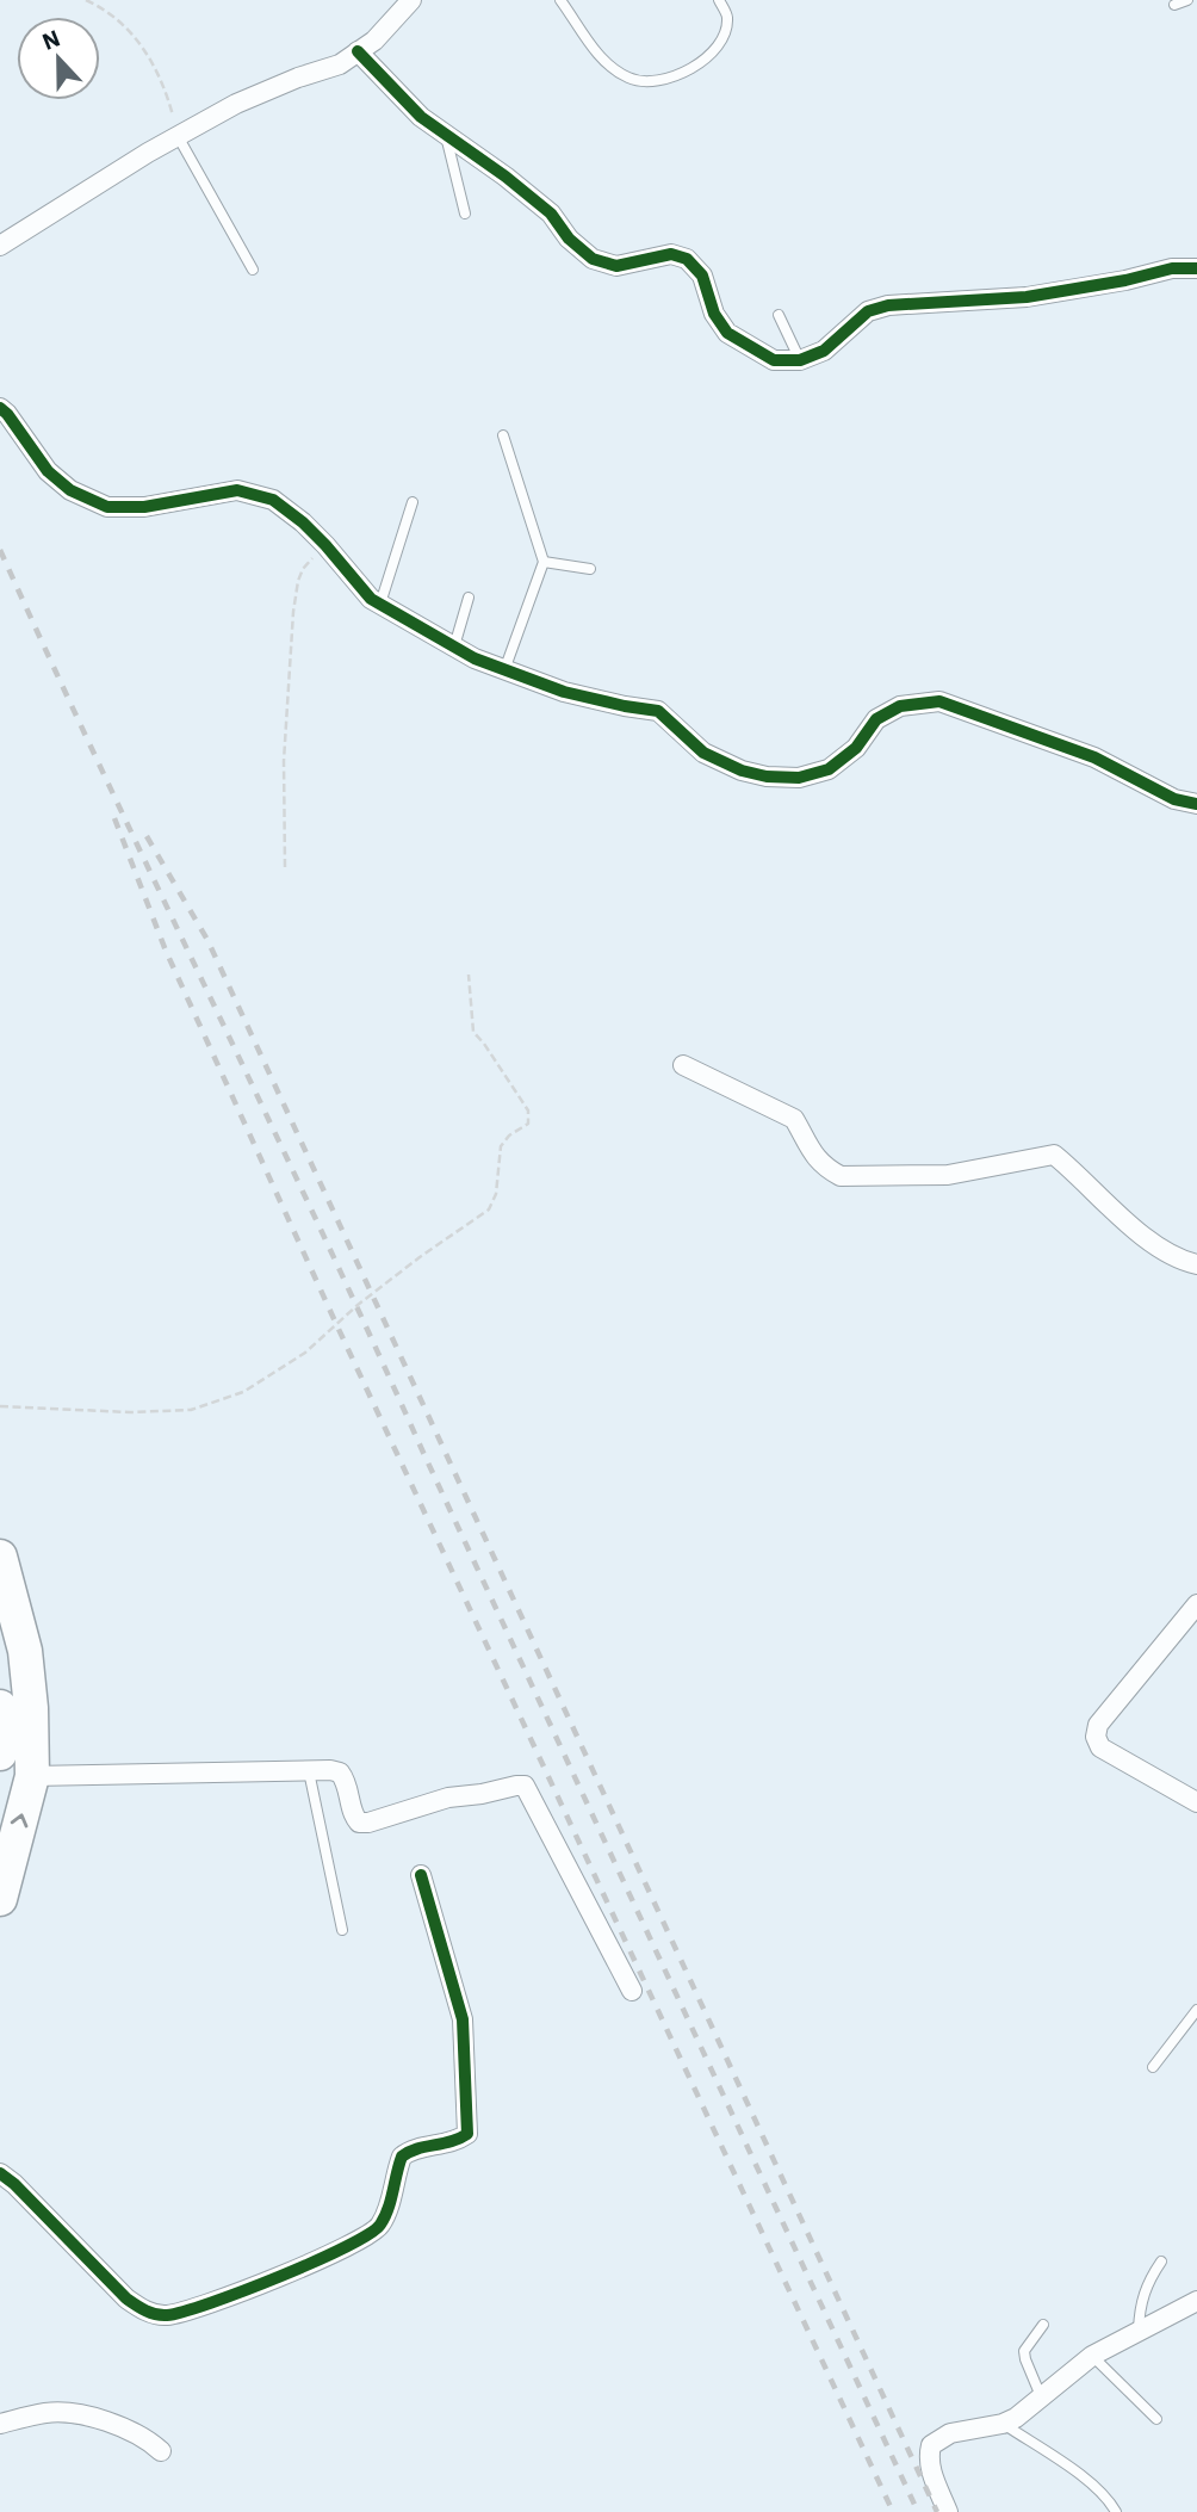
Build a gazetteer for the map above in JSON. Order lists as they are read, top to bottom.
{
  "north": "top"
}
